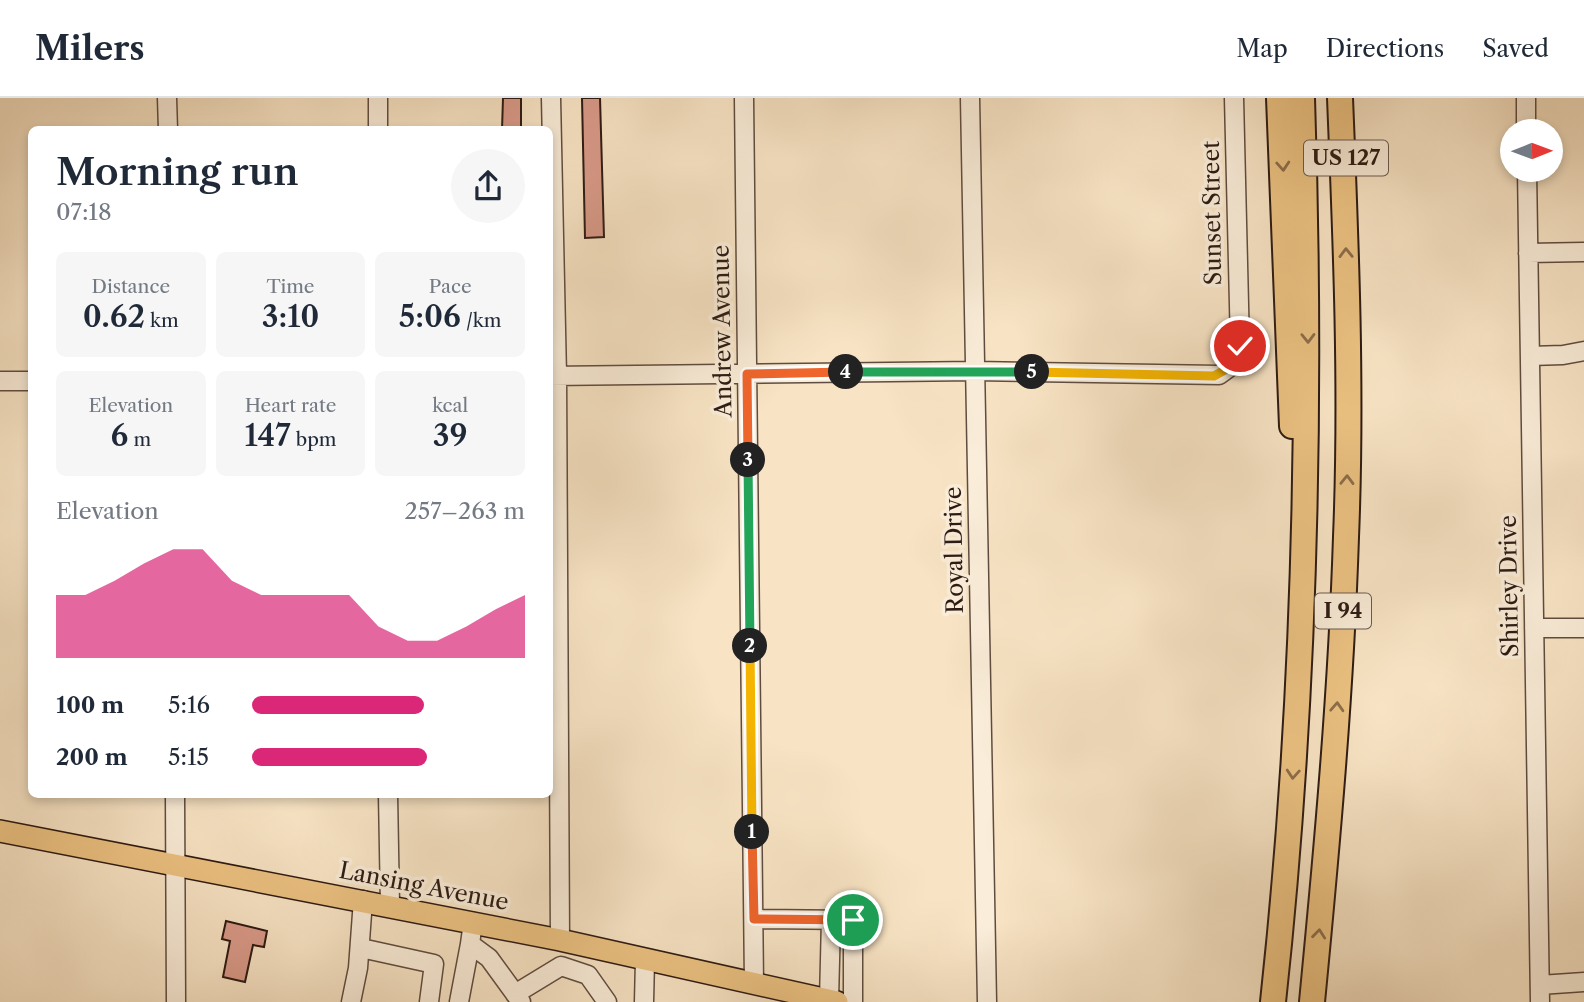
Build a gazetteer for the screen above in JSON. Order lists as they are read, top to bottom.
{
  "streets": {
    "highway": ["US 127", "I 94"],
    "main road": ["Lansing Avenue"],
    "street": [
      "Sunset Street",
      "Andrew Avenue",
      "Royal Drive",
      "Shirley Drive"
    ]
  },
  "crossings": [
    ["US 127", "I 94"],
    ["Sunset Street", "Royal Drive"],
    ["Andrew Avenue", "Lansing Avenue"]
  ],
  "north": "right",
  "page": {
    "header": "Milers",
    "nav": ["Map", "Directions", "Saved"],
    "heading": ["Morning run", "07:18"],
    "stats": [
      ["Distance", "0.62 km"],
      ["Time", "3:10"],
      ["Pace", "5:06 /km"],
      ["Elevation", "6 m"],
      ["Heart rate", "147 bpm"],
      ["kcal", "39"]
    ],
    "pins": [
      "4",
      "5",
      "3",
      "2",
      "1"
    ],
    "chart": ["Elevation", "257–263 m"],
    "list": [
      {
        "name": "100 m",
        "note": "5:16"
      },
      {
        "name": "200 m",
        "note": "5:15"
      }
    ]
  }
}
